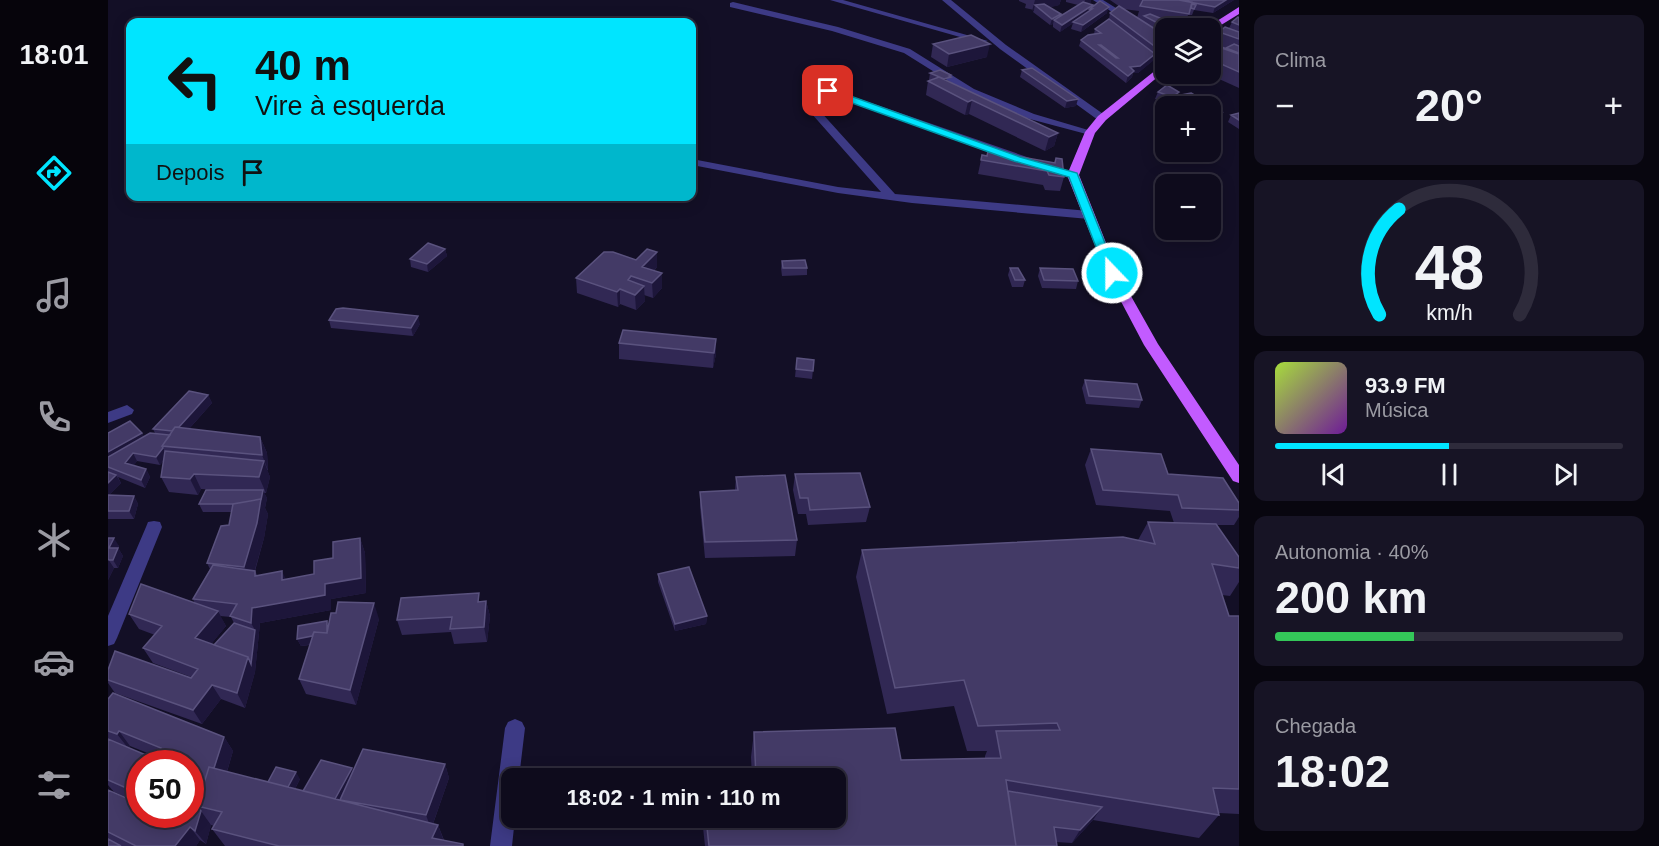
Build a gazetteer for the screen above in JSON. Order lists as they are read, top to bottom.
{
  "page": {
    "tabs": "18:01",
    "tile": [
      "Clima",
      ["Autonomia · 40%", "200 km"],
      ["Chegada", "18:02"]
    ],
    "map_buttons": ["+", "−"],
    "turn": ["40 m", "Vire à esquerda"],
    "heat": ["−", "20°", "+"],
    "then": "Depois",
    "song": ["93.9 FM", "Música"],
    "limit": "50",
    "trip": "18:02 · 1 min · 110 m",
    "gauge": ["48", "km/h"]
  }
}
